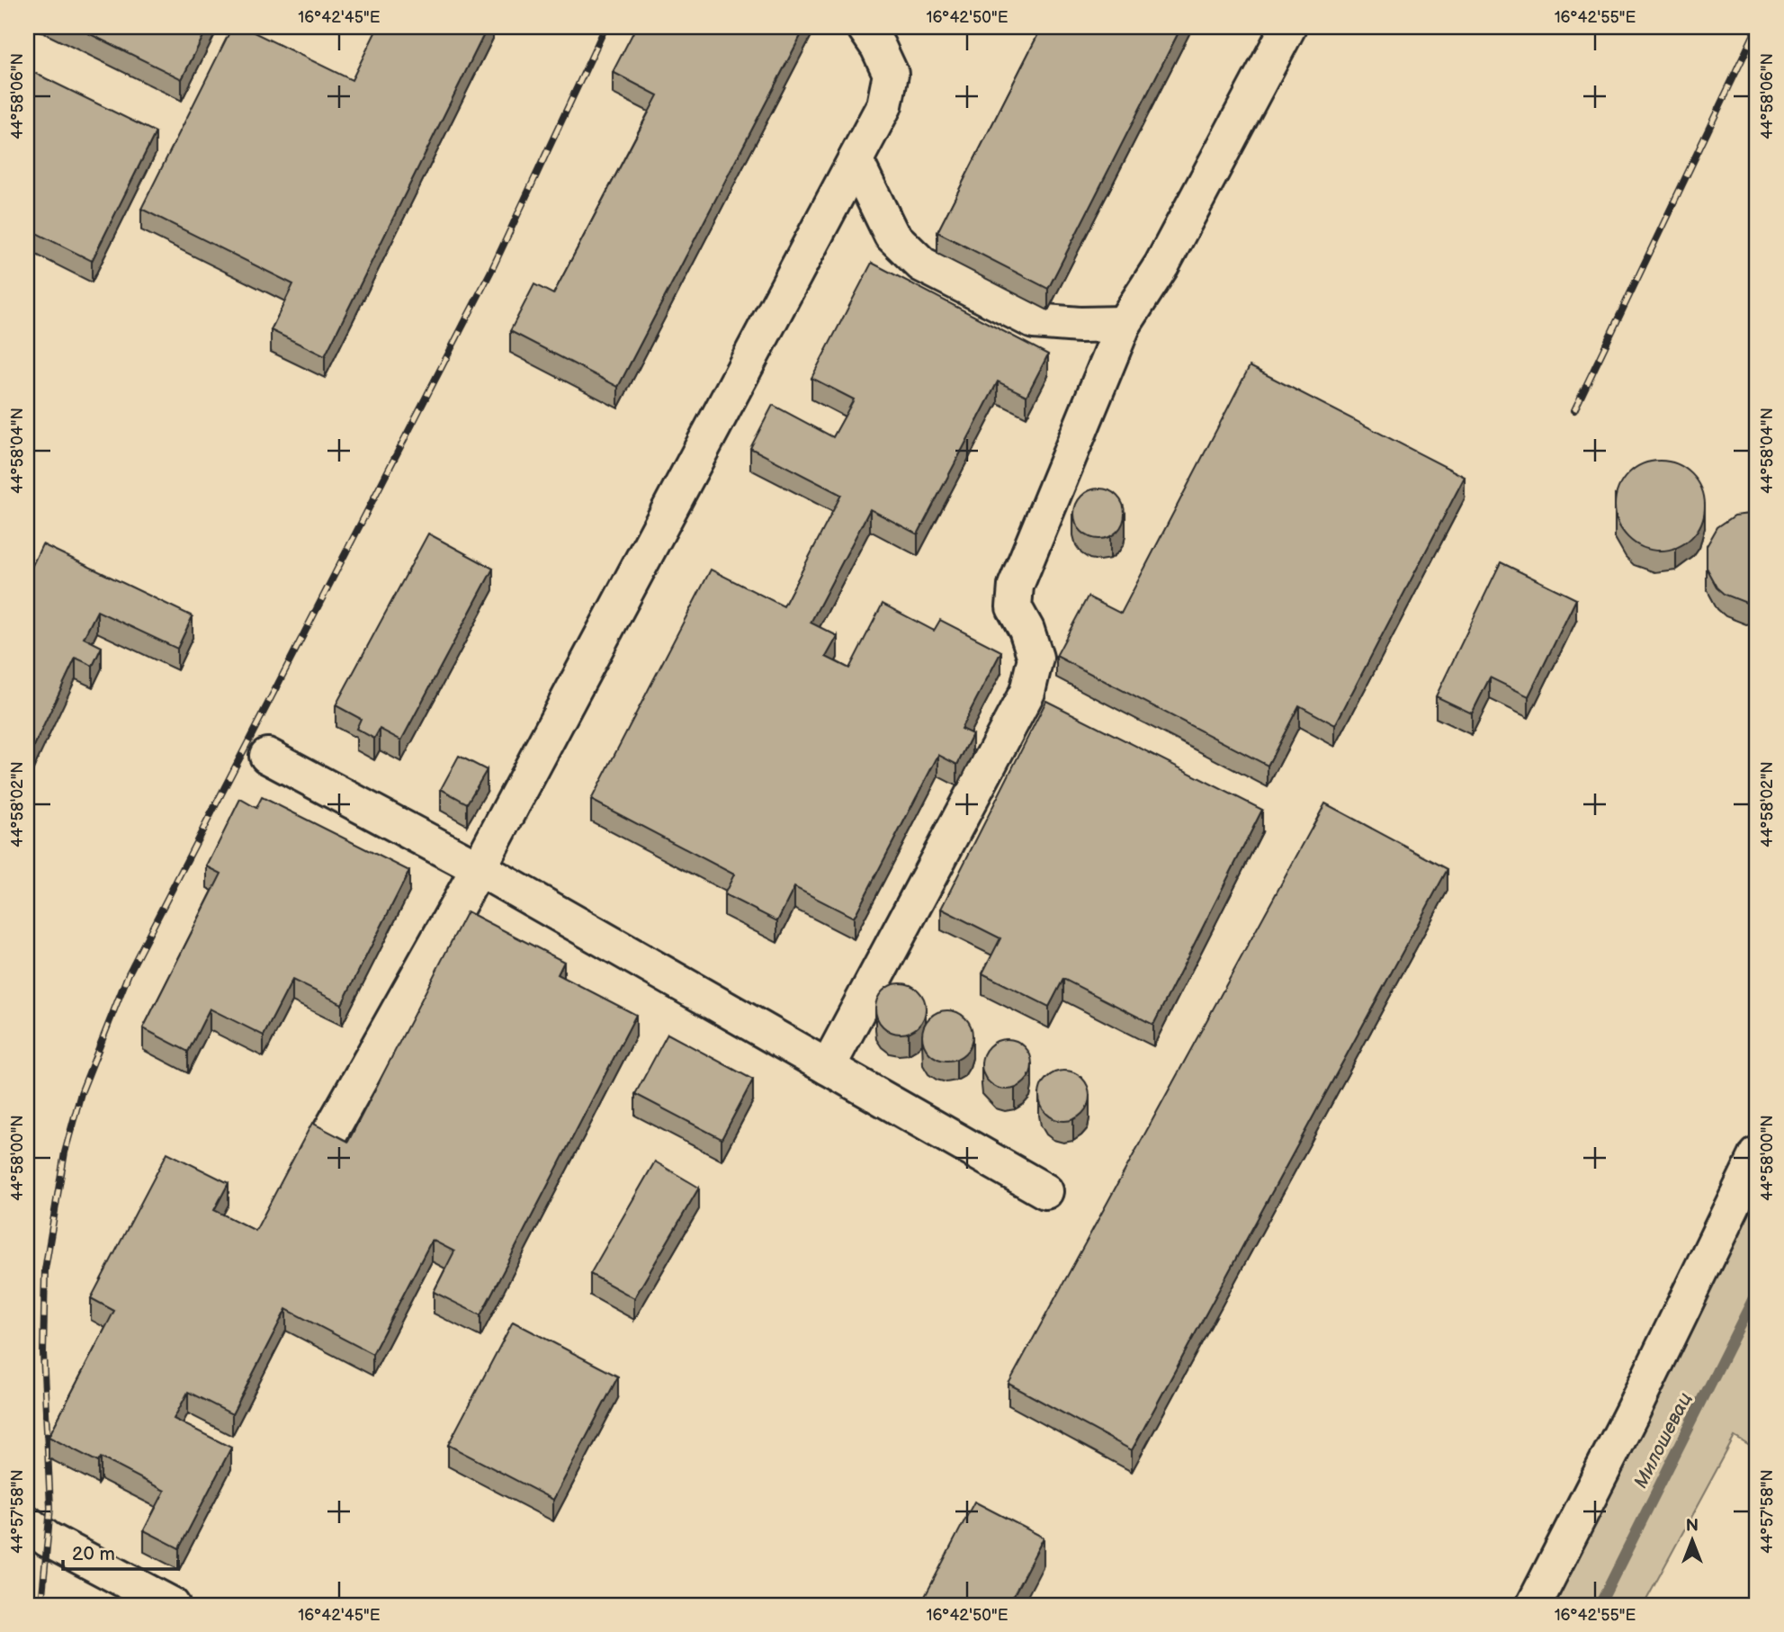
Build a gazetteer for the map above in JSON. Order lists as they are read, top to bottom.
{
  "water": ["Милошевац"],
  "scale_bar": "20 m",
  "north": "top",
  "coordinates": [
    "16°42'45\"E",
    "16°42'50\"E",
    "16°42'55\"E",
    "44°58'06\"N",
    "44°58'04\"N",
    "44°58'02\"N",
    "44°58'00\"N",
    "44°57'58\"N"
  ]
}
